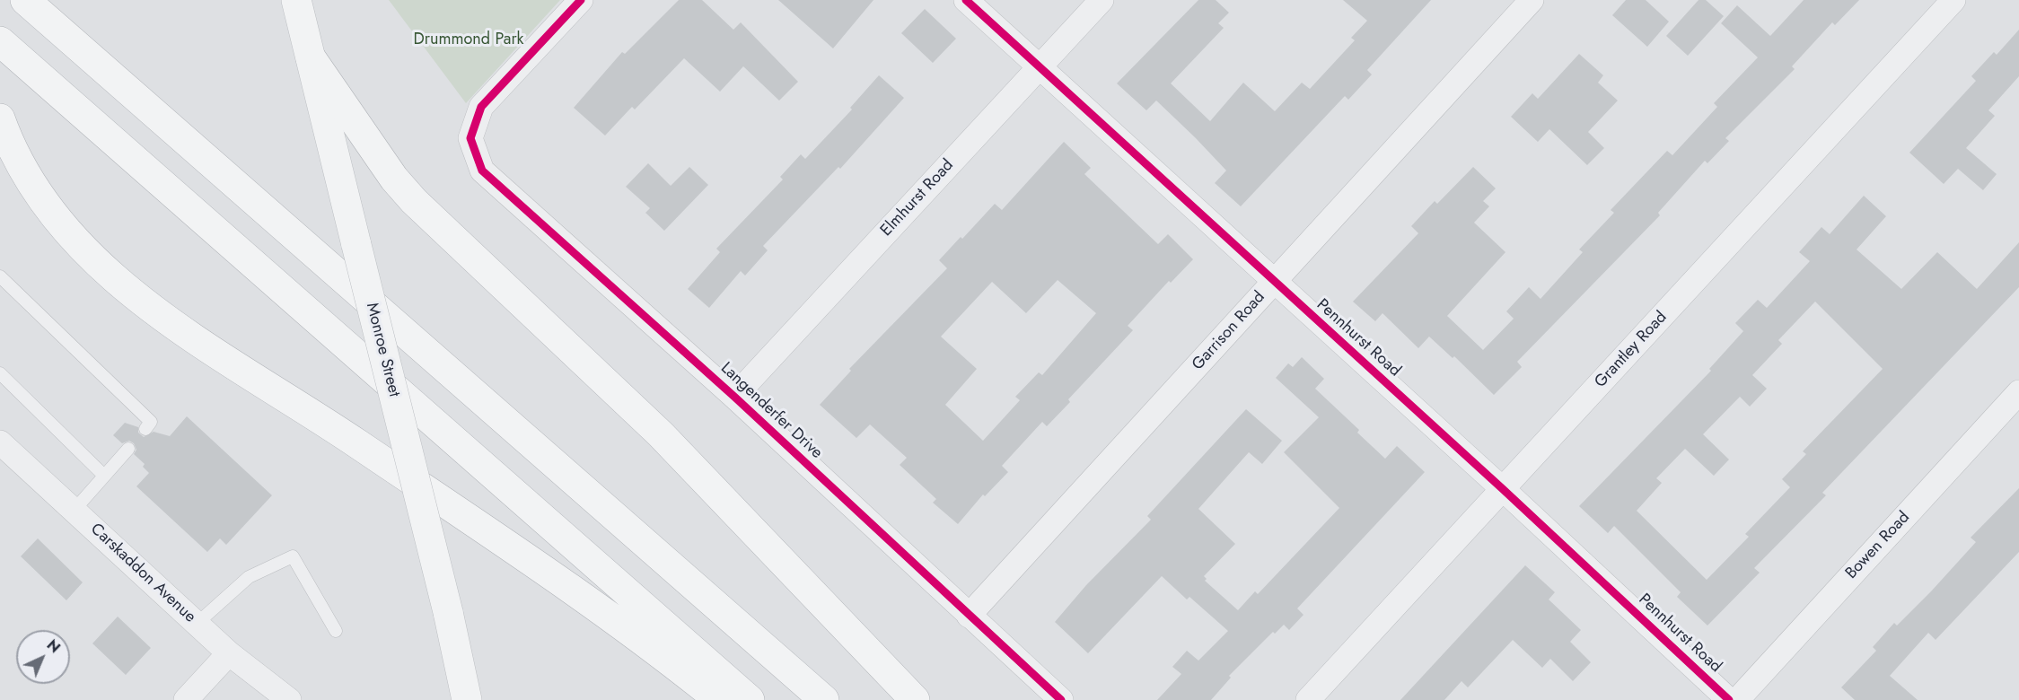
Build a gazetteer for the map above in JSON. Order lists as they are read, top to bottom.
{
  "streets": {
    "main road": ["Monroe Street"],
    "street": [
      "Elmhurst Road",
      "Garrison Road",
      "Pennhurst Road",
      "Grantley Road",
      "Langenderfer Drive",
      "Bowen Road",
      "Carskaddon Avenue"
    ]
  },
  "crossings": [
    ["Elmhurst Road", "Pennhurst Road"],
    ["Elmhurst Road", "Langenderfer Drive"],
    ["Garrison Road", "Pennhurst Road"],
    ["Garrison Road", "Langenderfer Drive"],
    ["Pennhurst Road", "Grantley Road"]
  ],
  "parks": ["Drummond Park"],
  "north": "top right"
}
